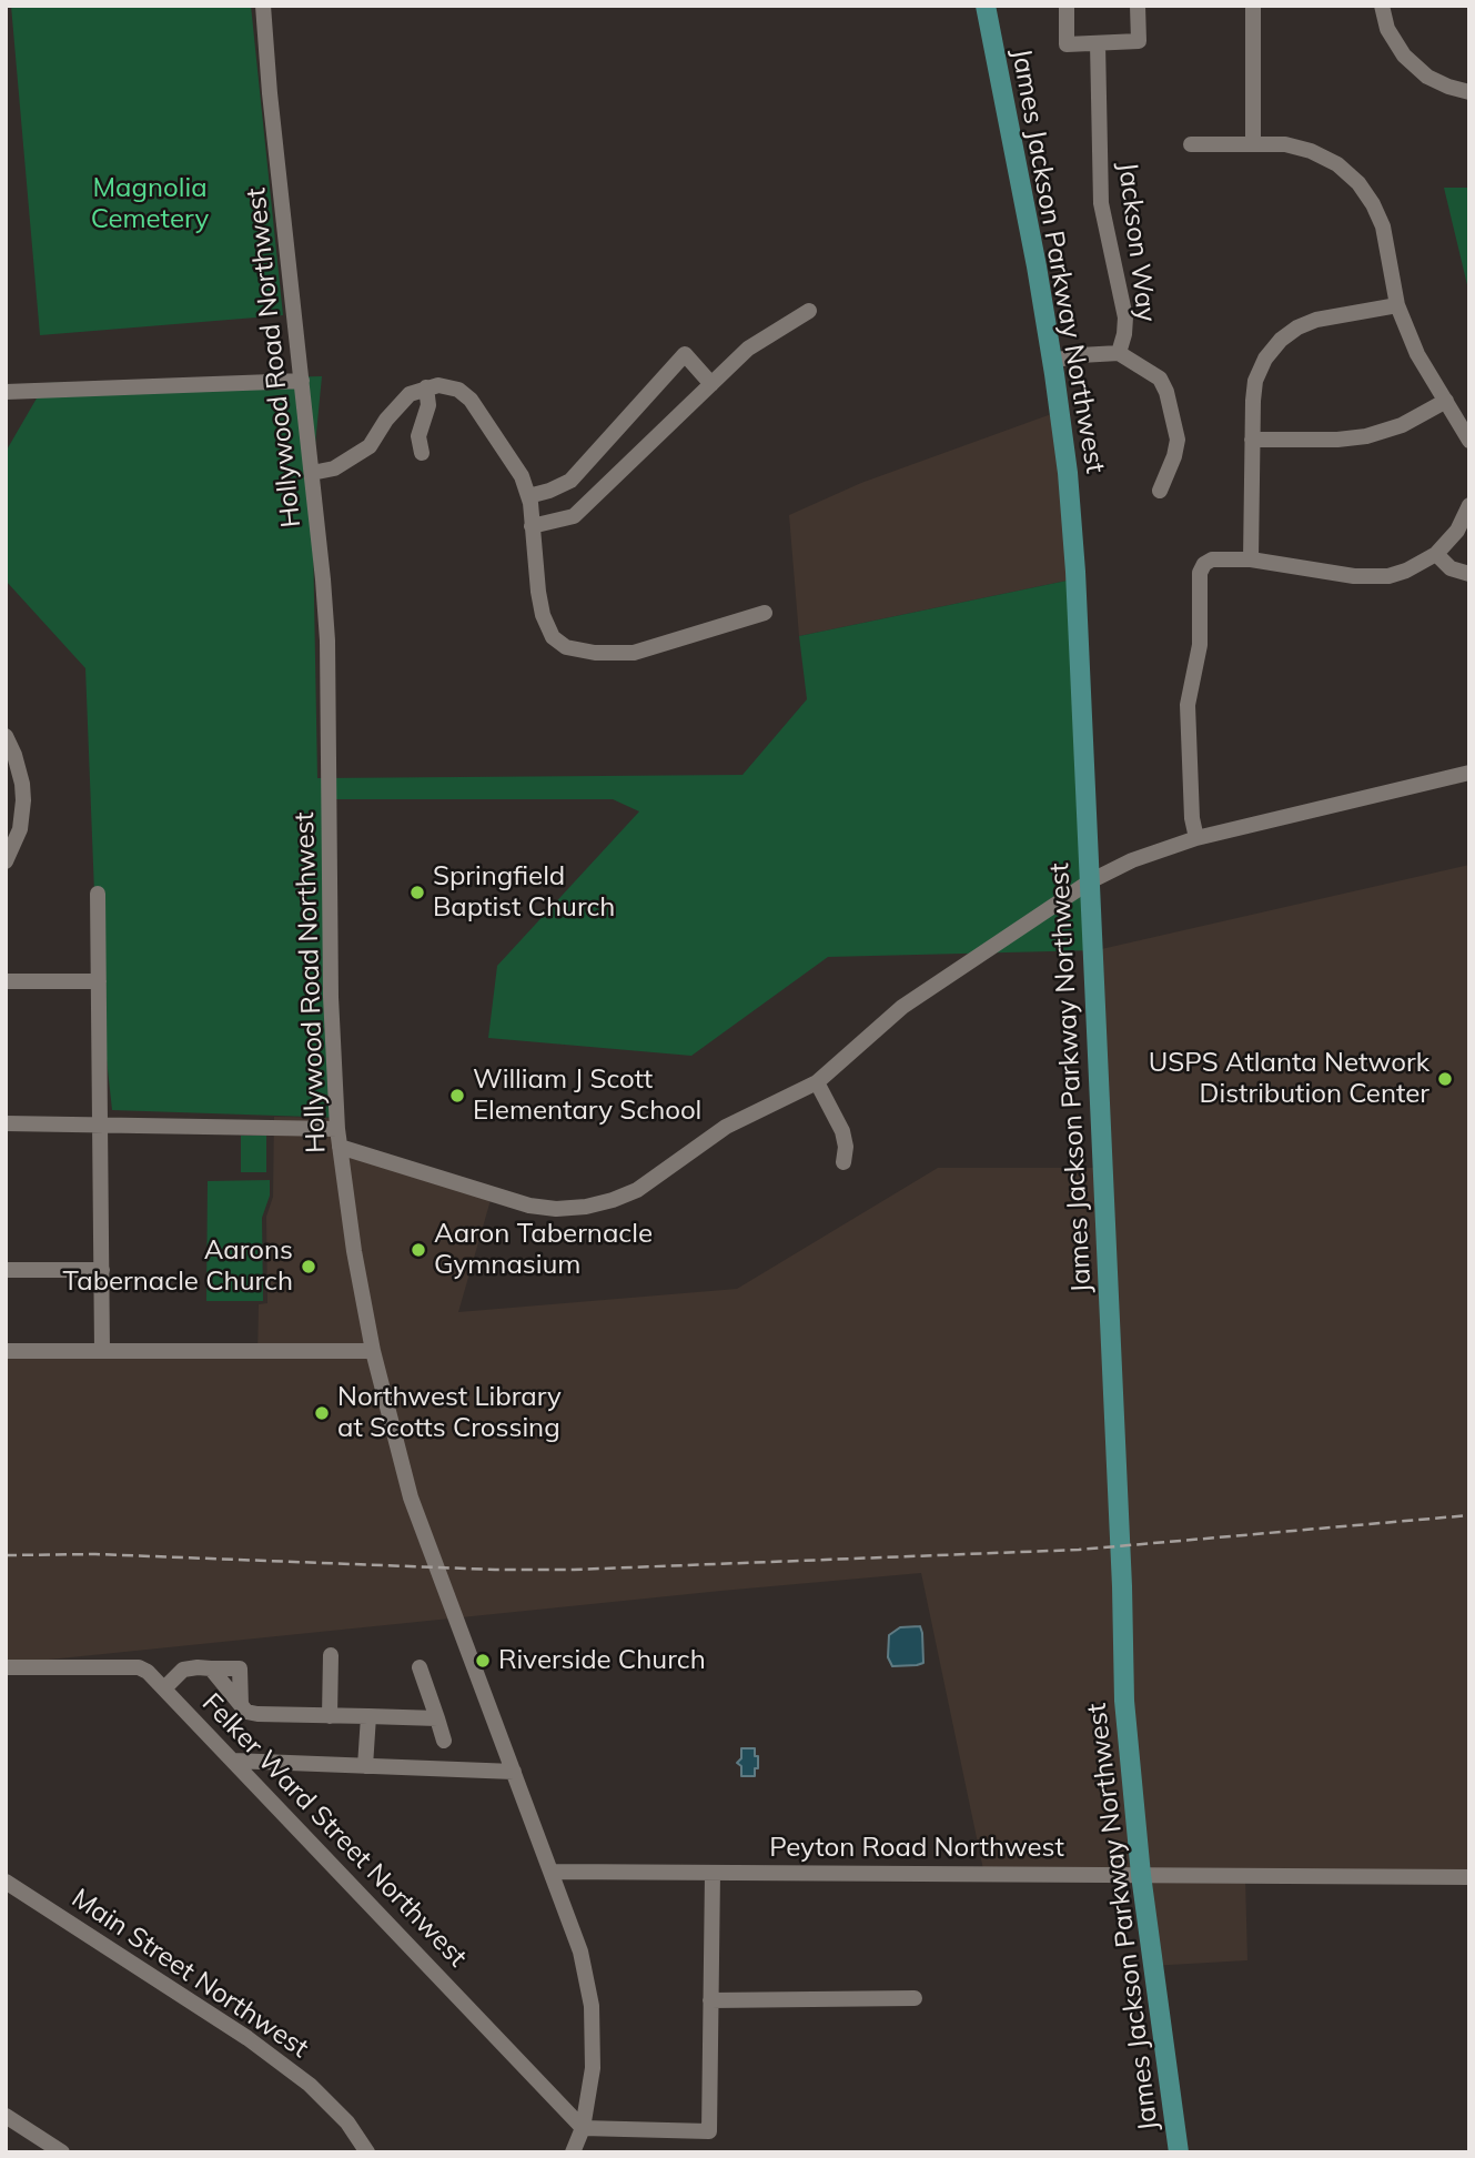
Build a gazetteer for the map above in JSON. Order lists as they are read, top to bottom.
{
  "streets": {
    "main road": ["James Jackson Parkway Northwest"],
    "street": [
      "Jackson Way",
      "Hollywood Road Northwest",
      "Felker Ward Street Northwest",
      "Peyton Road Northwest",
      "Main Street Northwest"
    ]
  },
  "crossings": [
    ["James Jackson Parkway Northwest", "Peyton Road Northwest"],
    ["Hollywood Road Northwest", "Felker Ward Street Northwest"],
    ["Hollywood Road Northwest", "Peyton Road Northwest"]
  ],
  "parks": ["Magnolia Cemetery"],
  "places": [
    "Springfield Baptist Church",
    "USPS Atlanta Network Distribution Center",
    "William J Scott Elementary School",
    "Aaron Tabernacle Gymnasium",
    "Aarons Tabernacle Church",
    "Northwest Library at Scotts Crossing",
    "Riverside Church"
  ]
}
